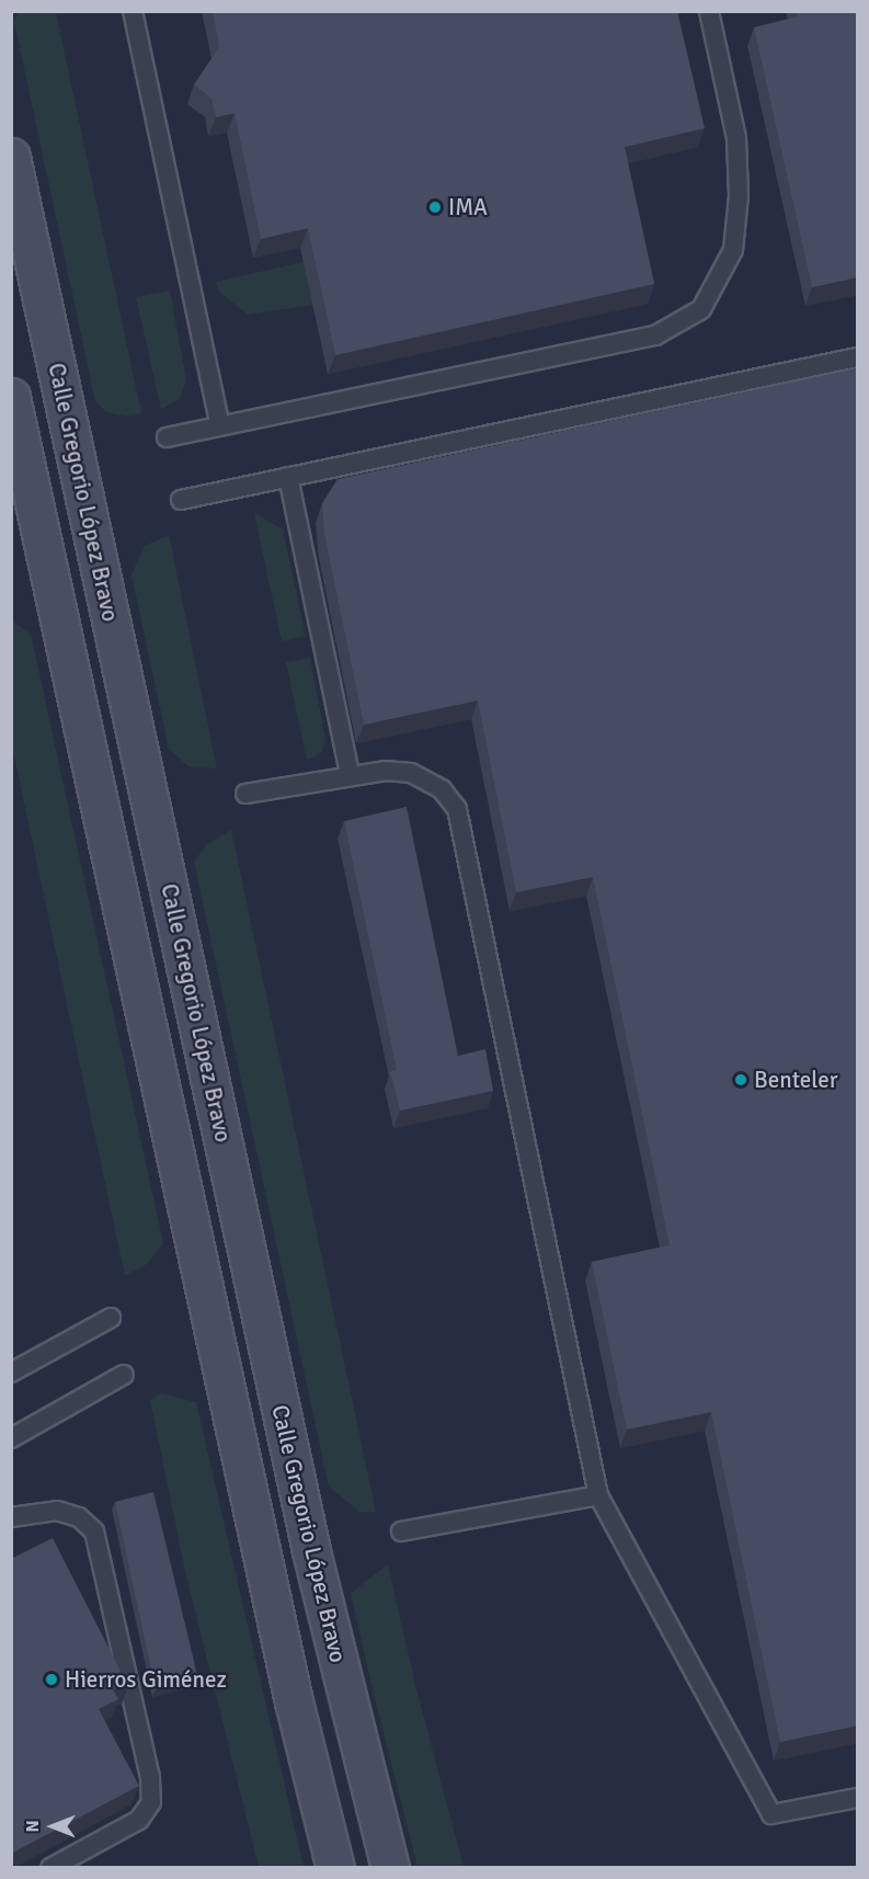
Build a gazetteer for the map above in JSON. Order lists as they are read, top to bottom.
{
  "streets": {
    "main road": ["Calle Gregorio López Bravo"]
  },
  "places": ["IMA", "Benteler", "Hierros Giménez"],
  "north": "left"
}
